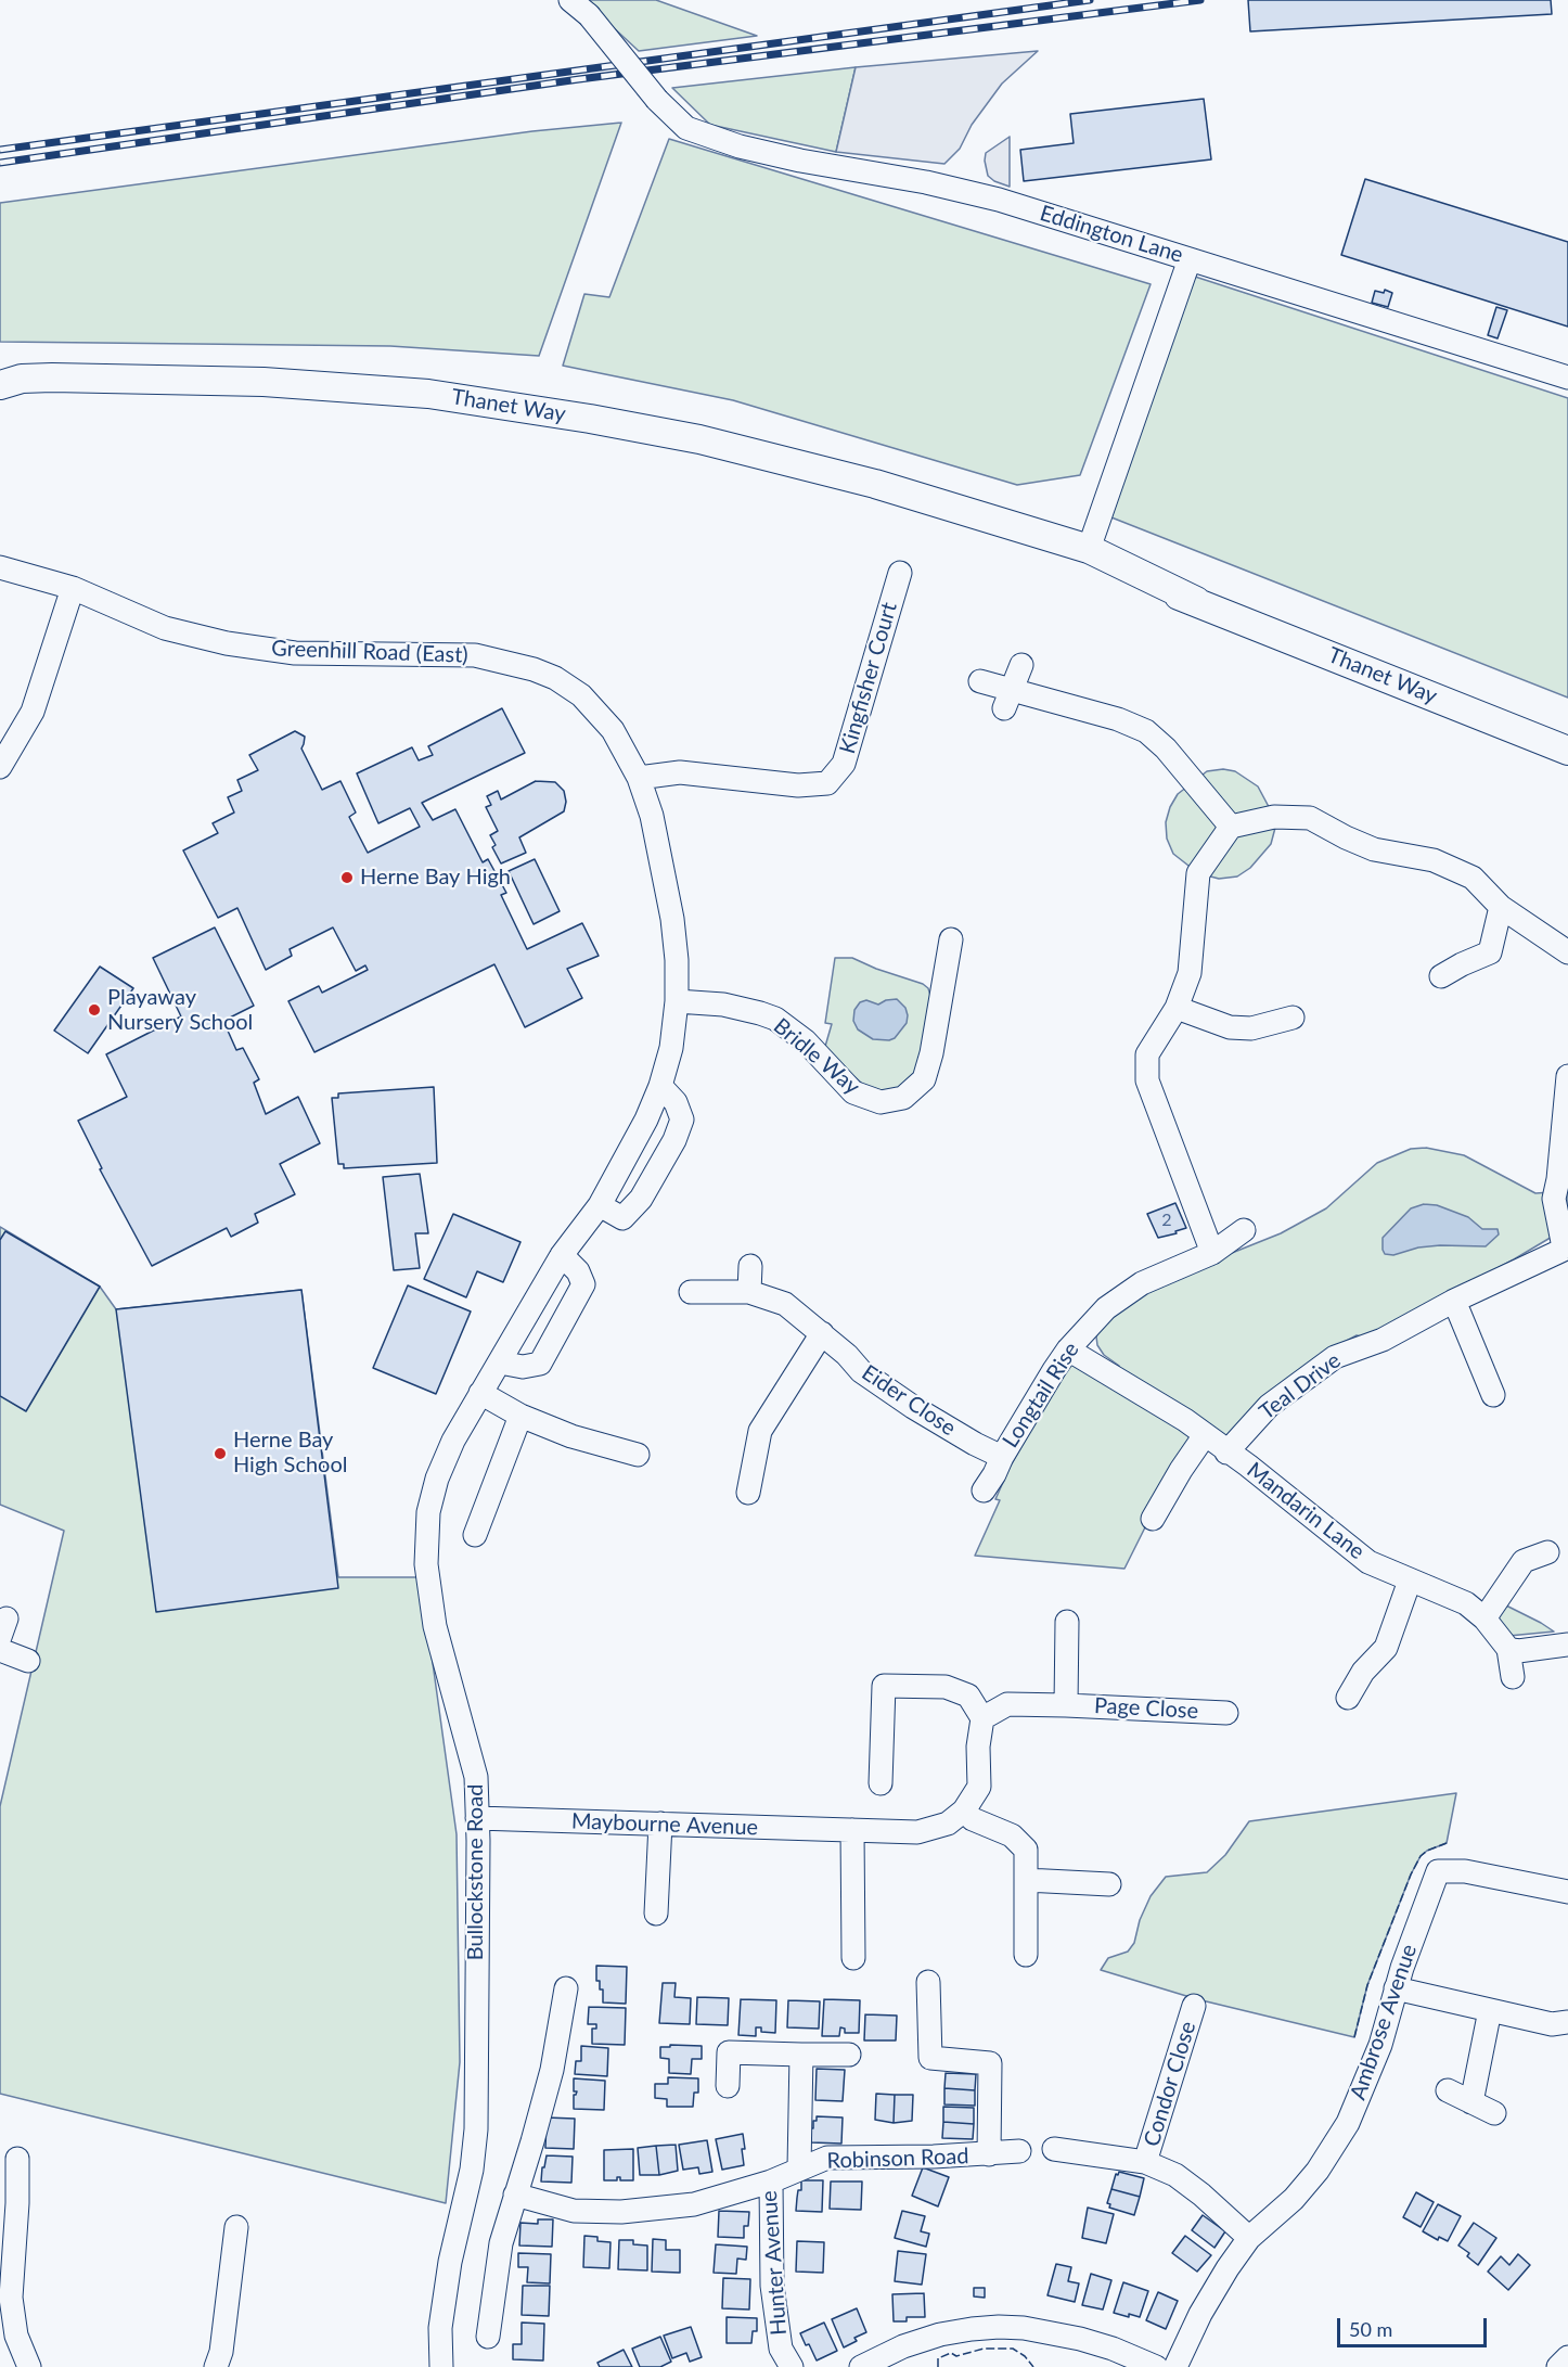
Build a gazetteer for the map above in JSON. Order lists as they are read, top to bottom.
{
  "streets": {
    "main road": ["Thanet Way"],
    "street": [
      "Eddington Lane",
      "Greenhill Road (East)",
      "Kingfisher Court",
      "Bridle Way",
      "Teal Drive",
      "Longtail Rise",
      "Eider Close",
      "Mandarin Lane",
      "Page Close",
      "Maybourne Avenue",
      "Bullockstone Road",
      "Ambrose Avenue",
      "Condor Close",
      "Robinson Road",
      "Hunter Avenue"
    ]
  },
  "crossings": [
    ["Greenhill Road (East)", "Bullockstone Road"],
    ["Kingfisher Court", "Bullockstone Road"],
    ["Bridle Way", "Bullockstone Road"],
    ["Teal Drive", "Mandarin Lane"],
    ["Longtail Rise", "Eider Close"],
    ["Longtail Rise", "Mandarin Lane"],
    ["Maybourne Avenue", "Bullockstone Road"],
    ["Ambrose Avenue", "Condor Close"],
    ["Robinson Road", "Hunter Avenue"]
  ],
  "places": ["Herne Bay High", "Playaway Nursery School", "Herne Bay High School"],
  "house_numbers": ["2"],
  "scale_bar": "50 m"
}
